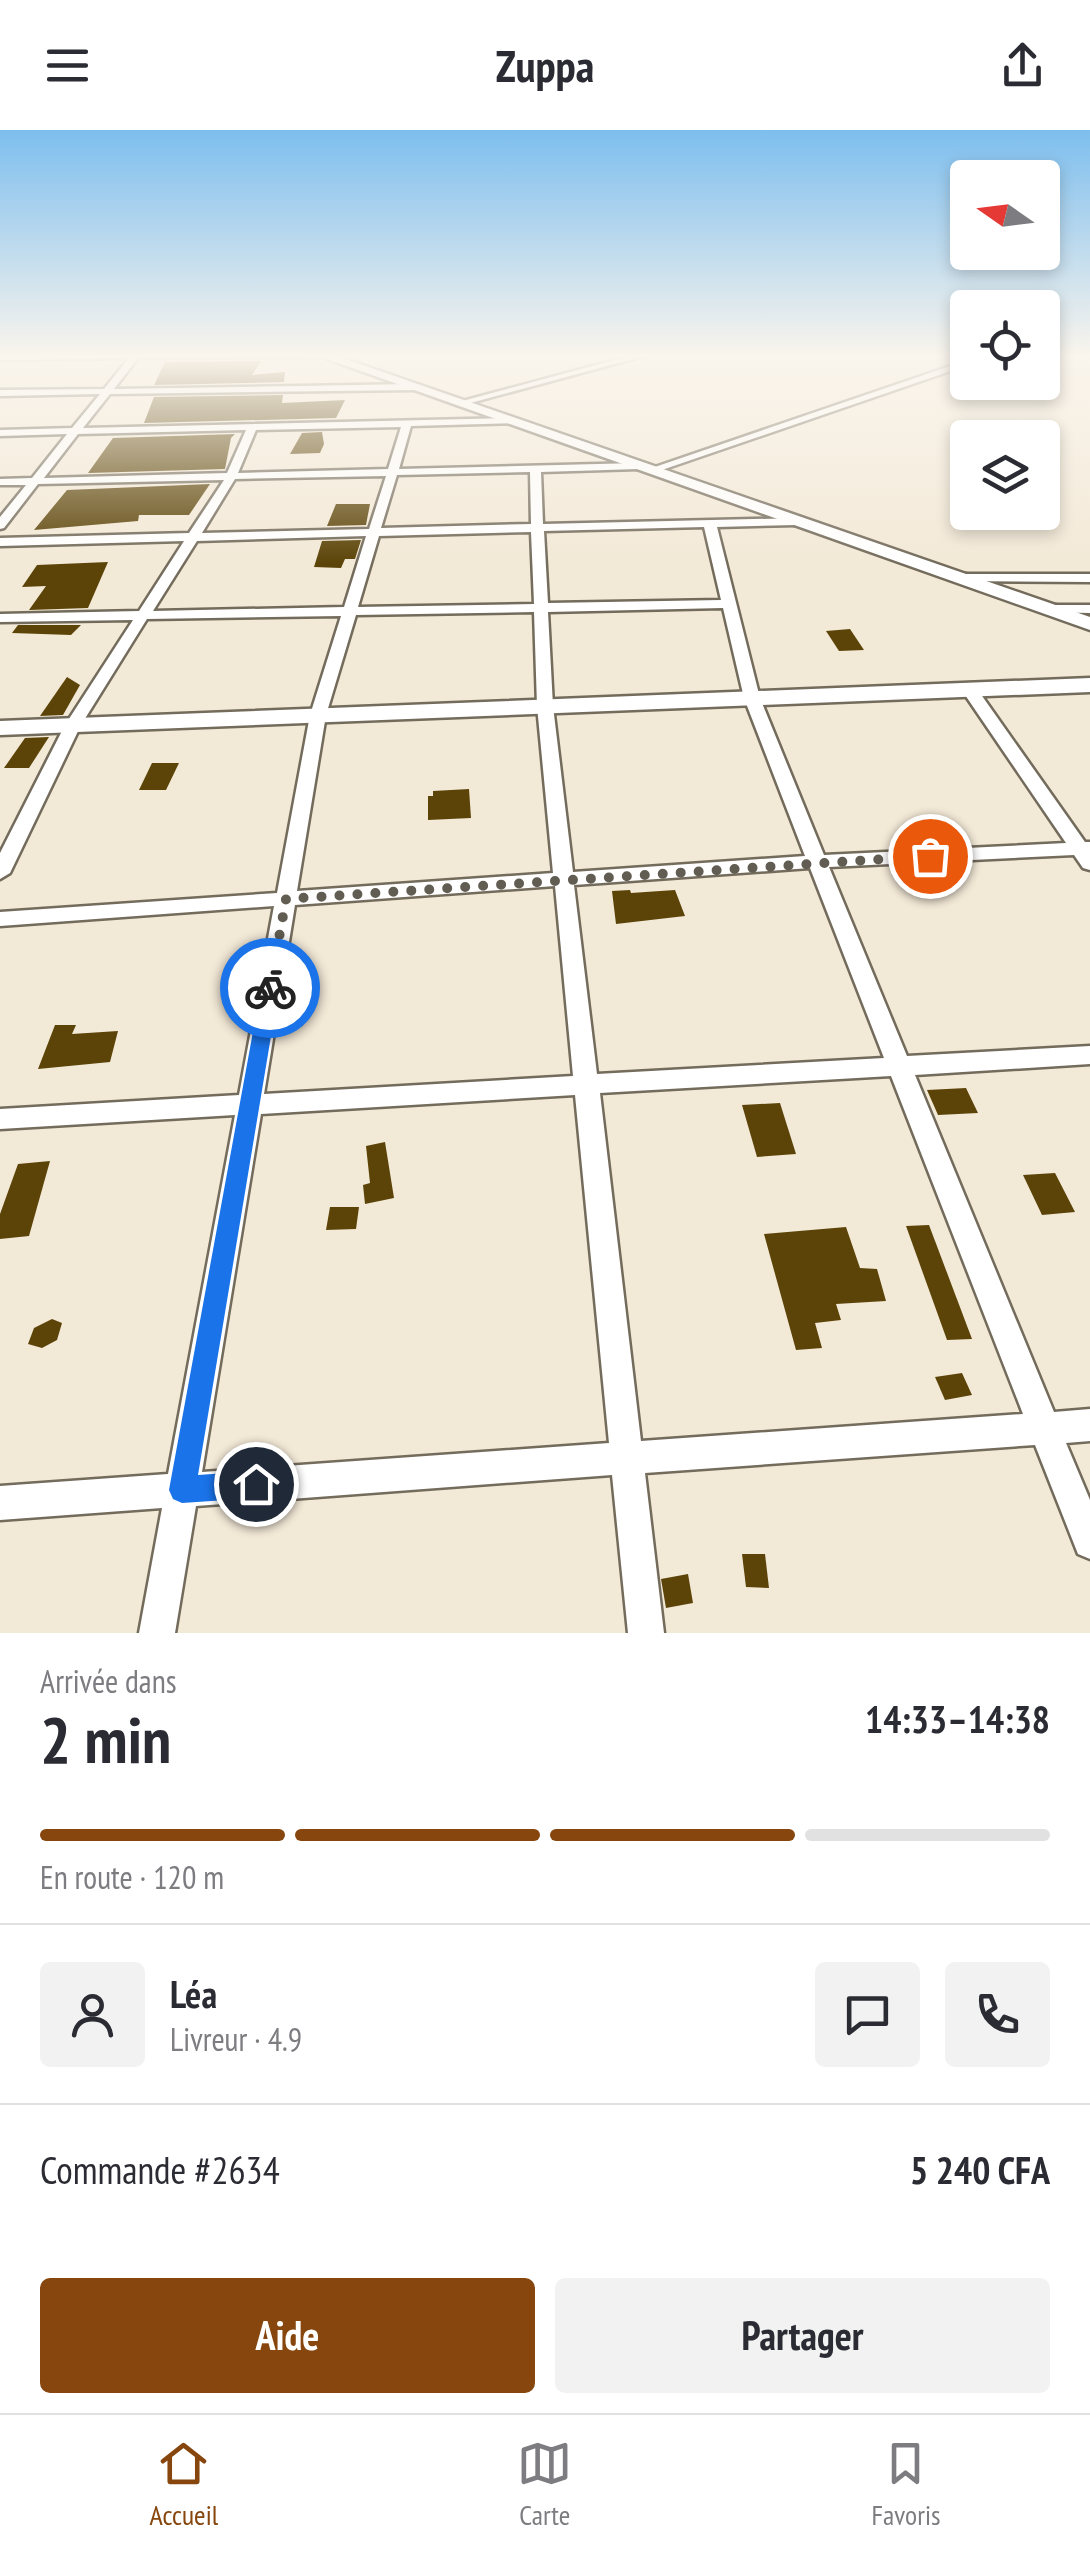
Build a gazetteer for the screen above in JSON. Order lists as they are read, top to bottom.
{
  "north": "left",
  "page": {
    "header": "Zuppa",
    "heading": ["2 min", "Arrivée dans", "14:33–14:38"],
    "panel": [
      "Léa",
      "Livreur · 4.9",
      "Commande #2634",
      "5 240 CFA"
    ],
    "bar": "En route · 120 m",
    "buttons": ["Aide", "Partager"],
    "tabs": ["Accueil", "Carte", "Favoris"]
  }
}
